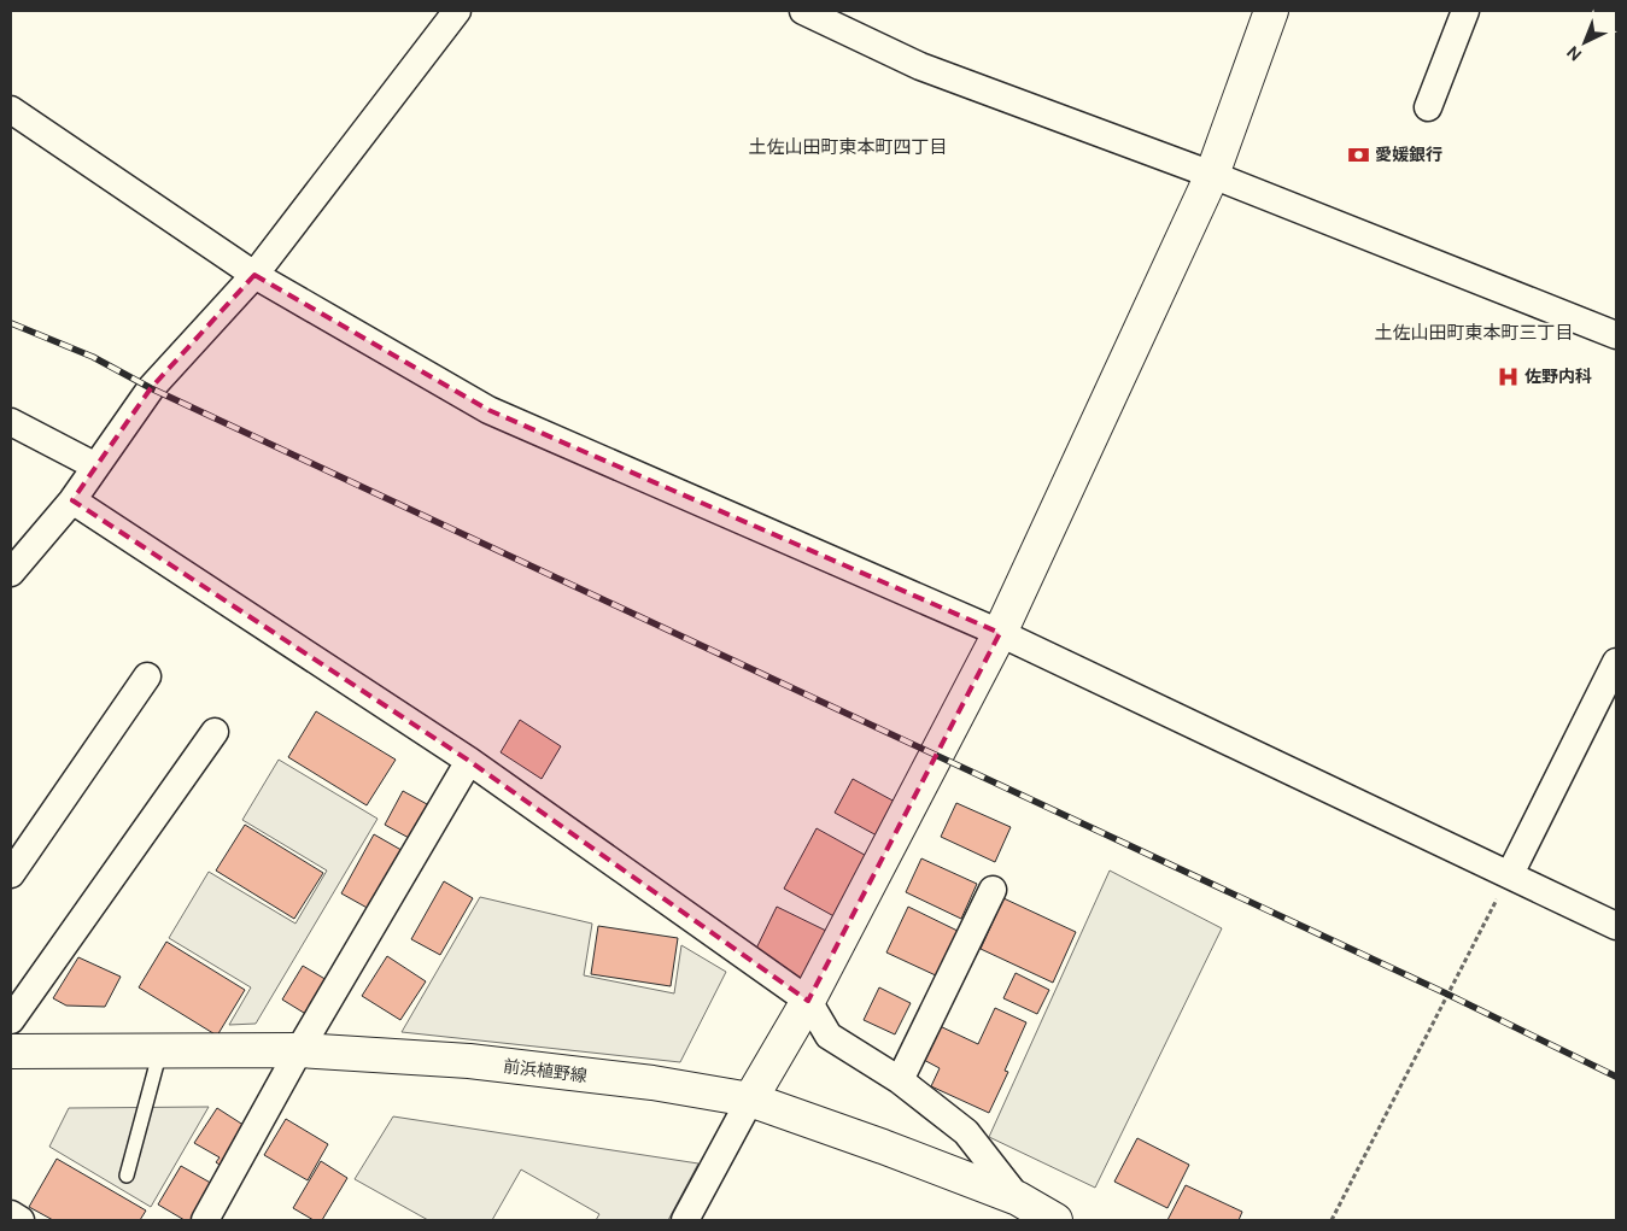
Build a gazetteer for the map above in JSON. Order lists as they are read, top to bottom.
{
  "streets": {
    "street": ["前浜植野線"]
  },
  "districts": ["土佐山田町東本町四丁目", "土佐山田町東本町三丁目"],
  "places": {
    "bank": ["愛媛銀行"],
    "hospital": ["佐野内科"]
  },
  "north": "bottom left"
}
